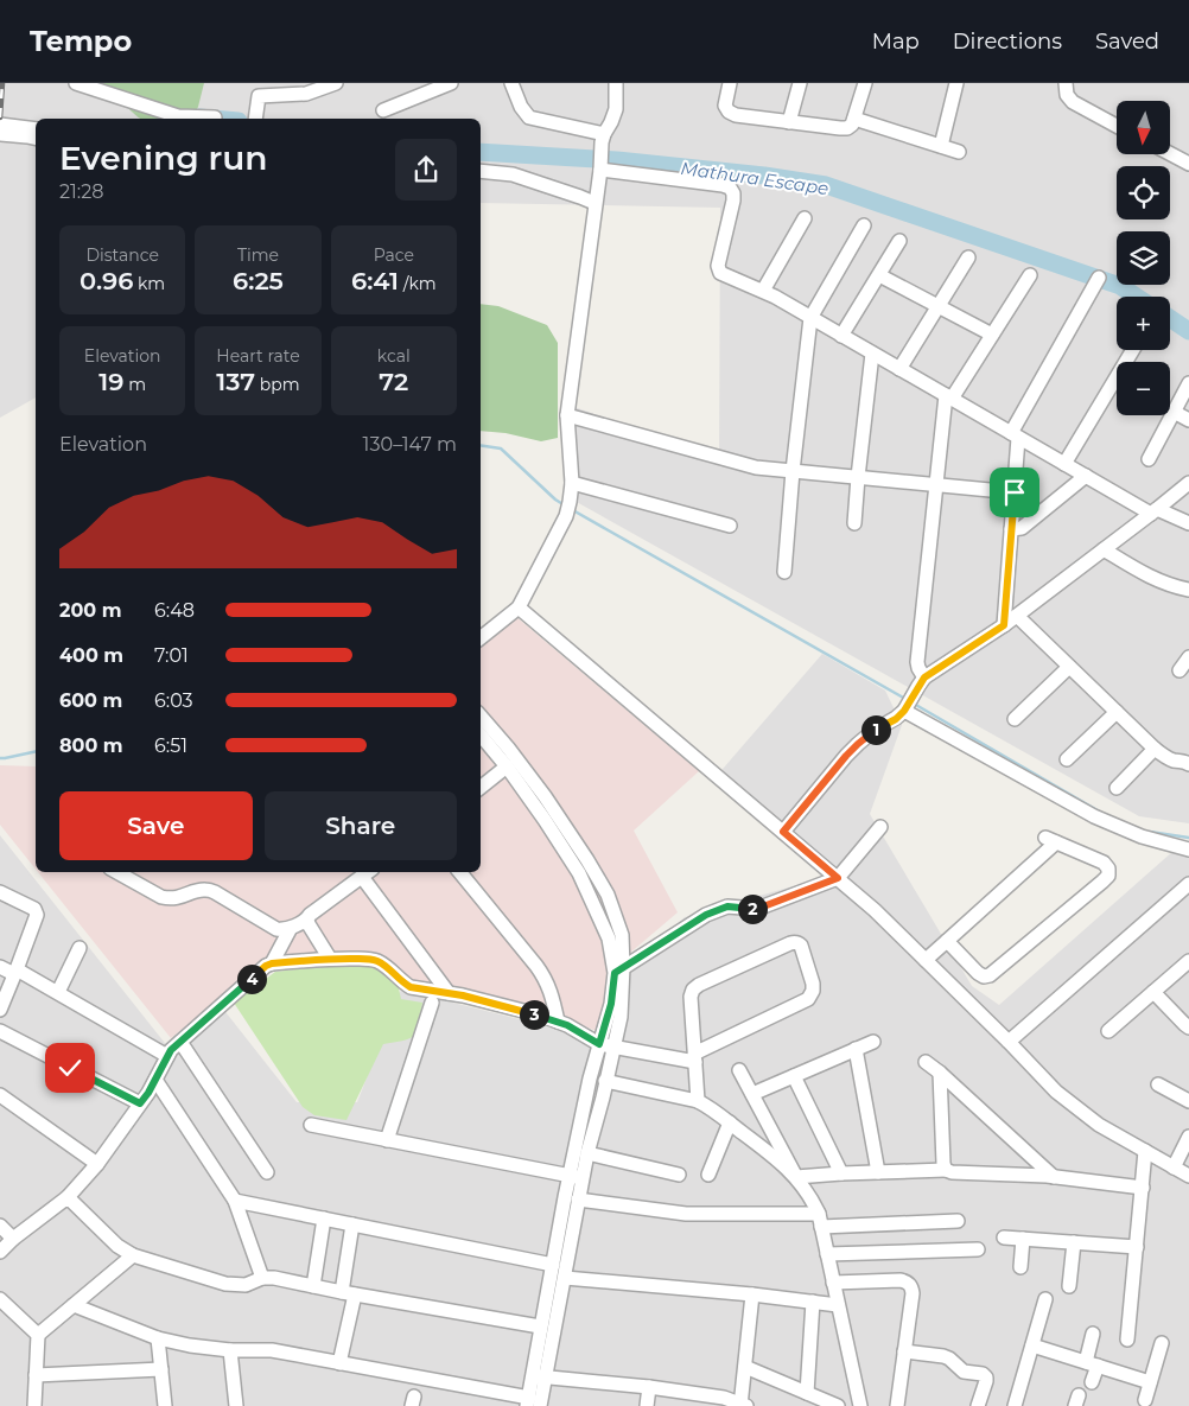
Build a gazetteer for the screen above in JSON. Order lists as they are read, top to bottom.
{
  "water": ["Mathura Escape"],
  "north": "bottom",
  "page": {
    "header": "Tempo",
    "nav": ["Map", "Directions", "Saved"],
    "map_buttons": ["+", "−"],
    "heading": ["Evening run", "21:28"],
    "stats": [
      ["Distance", "0.96 km"],
      ["Time", "6:25"],
      ["Pace", "6:41 /km"],
      ["Elevation", "19 m"],
      ["Heart rate", "137 bpm"],
      ["kcal", "72"]
    ],
    "chart": ["Elevation", "130–147 m"],
    "list": [
      {
        "name": "200 m",
        "note": "6:48"
      },
      {
        "name": "400 m",
        "note": "7:01"
      },
      {
        "name": "600 m",
        "note": "6:03"
      },
      {
        "name": "800 m",
        "note": "6:51"
      }
    ],
    "pins": [
      "1",
      "2",
      "4",
      "3"
    ],
    "buttons": ["Save", "Share"]
  }
}
